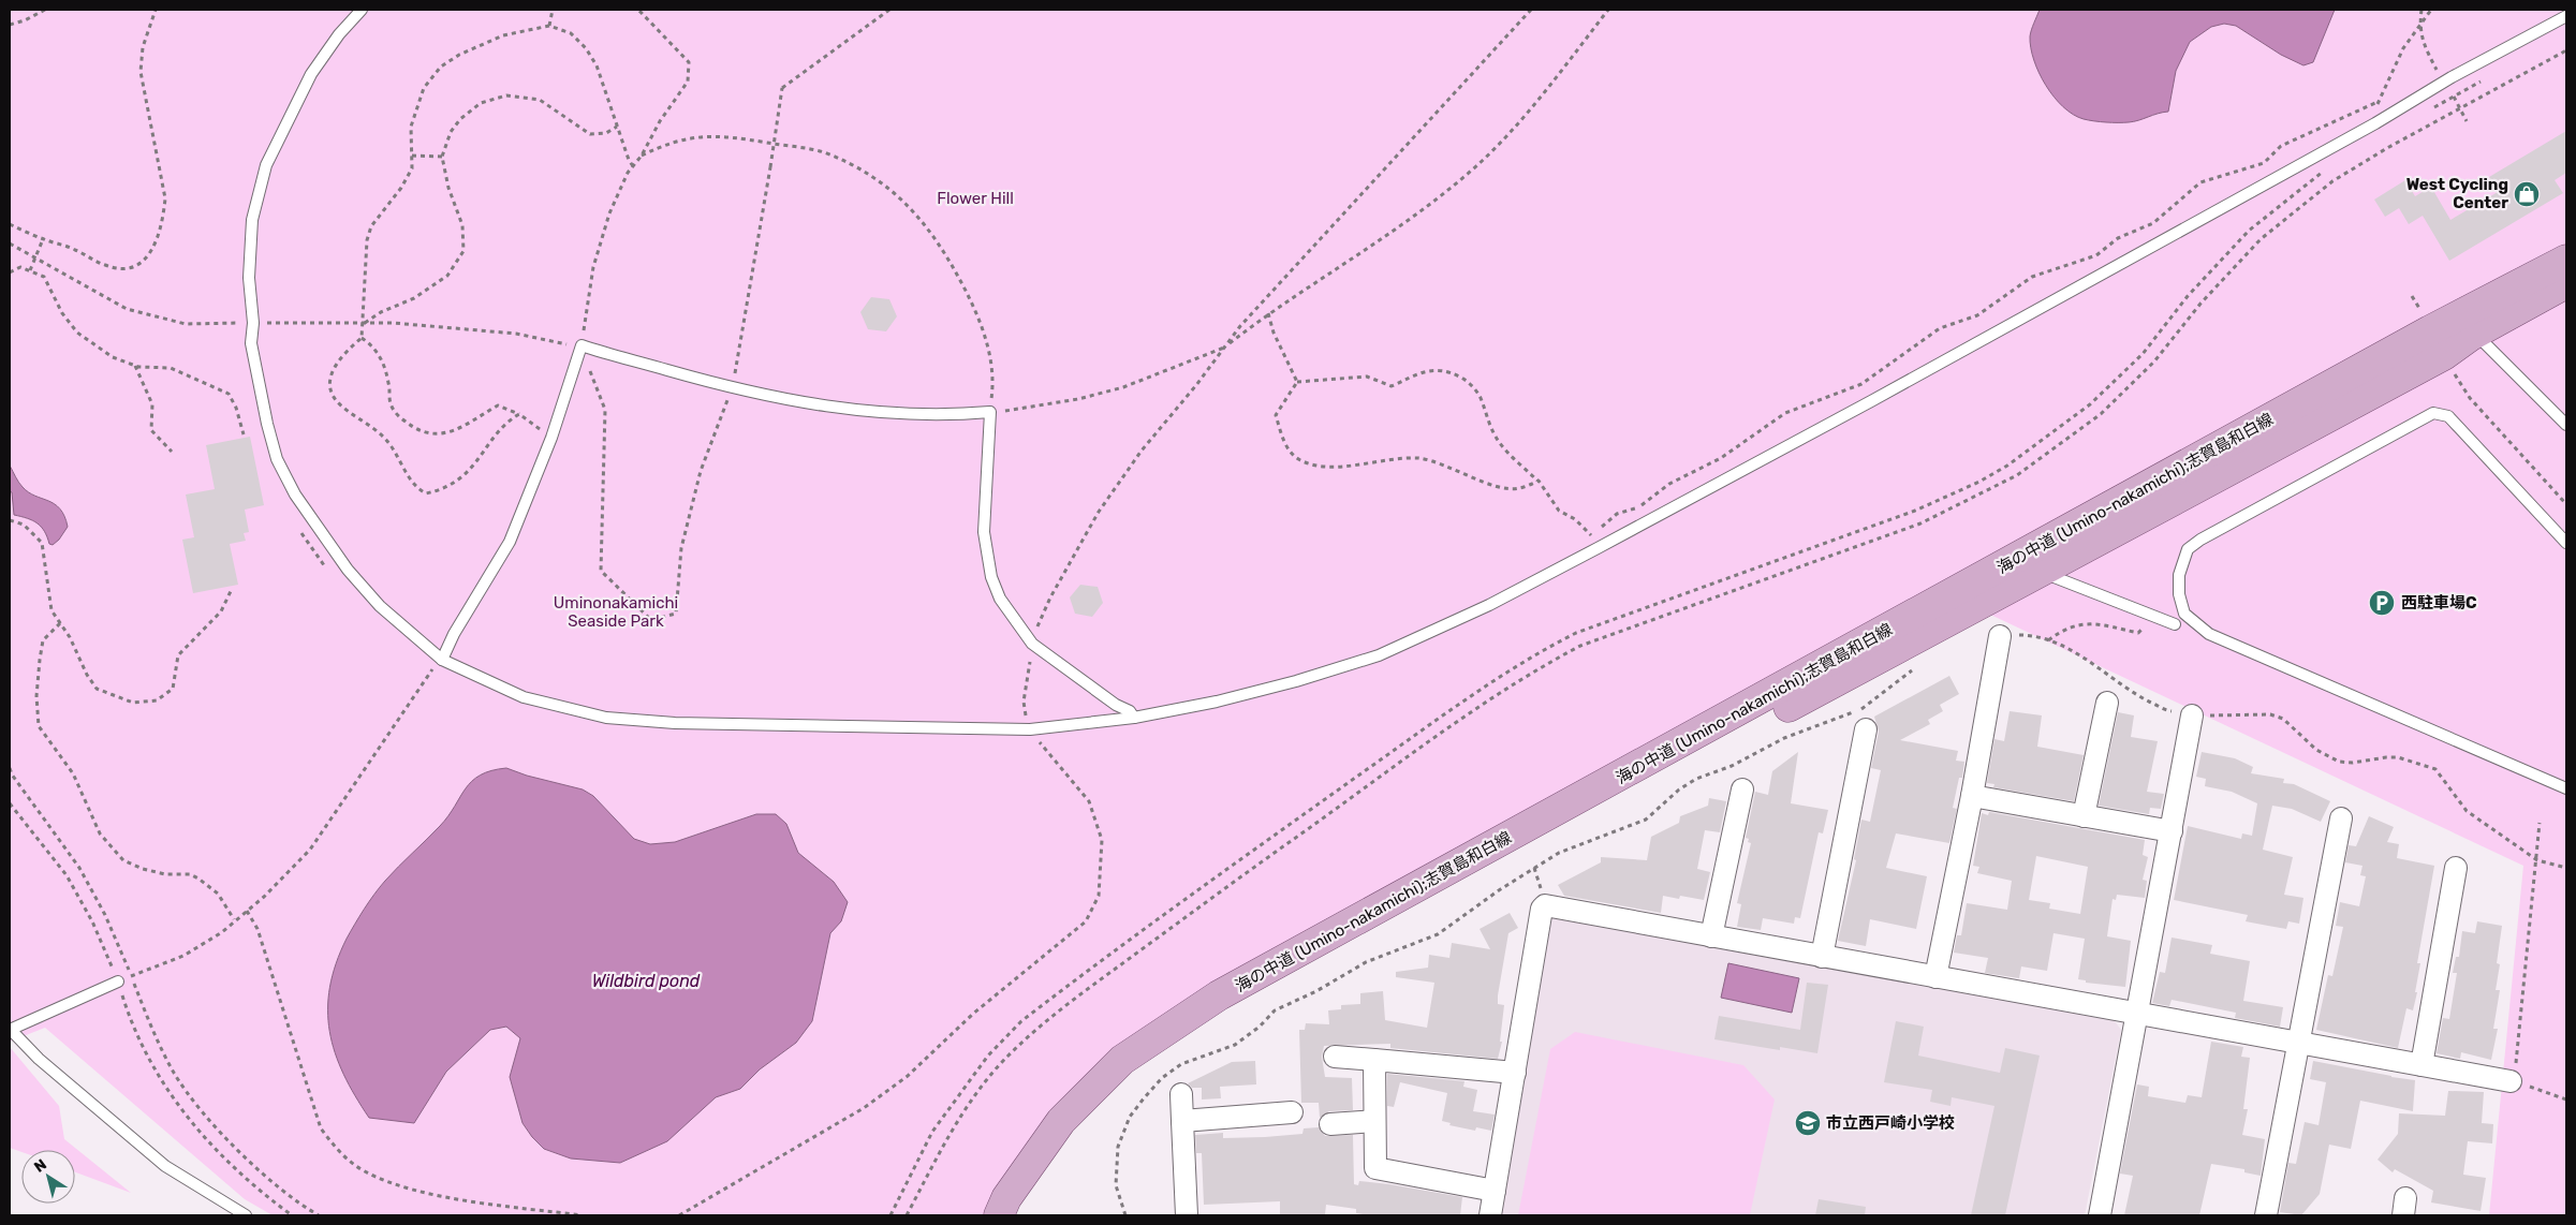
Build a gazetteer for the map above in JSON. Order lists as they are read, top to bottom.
{
  "streets": {
    "main road": ["海の中道 (Umino-nakamichi);志賀島和白線"]
  },
  "water": ["Wildbird pond"],
  "parks": ["Flower Hill", "Uminonakamichi Seaside Park"],
  "places": {
    "shop": ["West Cycling Center"],
    "parking": ["西駐車場C"],
    "school or university": ["市立西戸崎小学校"]
  },
  "north": "top left"
}
